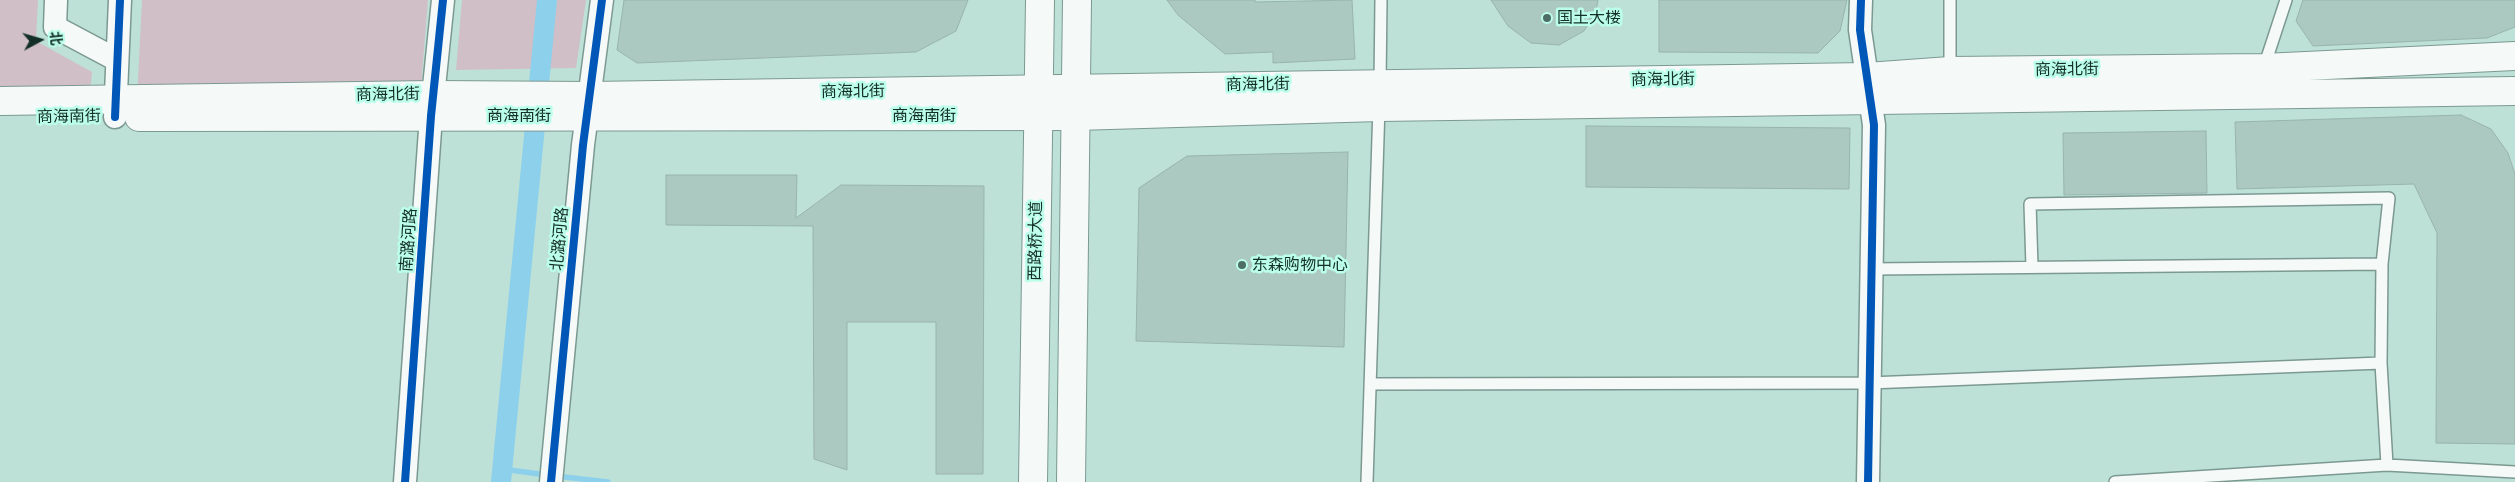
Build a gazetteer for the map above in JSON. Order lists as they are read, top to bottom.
{
  "streets": {
    "main road": ["商海北街", "商海南街", "西路桥大道"],
    "street": ["北潞河路", "南潞河路"]
  },
  "crossings": [
    ["商海北街", "商海南街"],
    ["商海北街", "北潞河路"],
    ["商海北街", "西路桥大道"],
    ["商海南街", "北潞河路"],
    ["商海南街", "南潞河路"]
  ],
  "places": ["国土大楼", "东森购物中心"],
  "north": "right"
}
